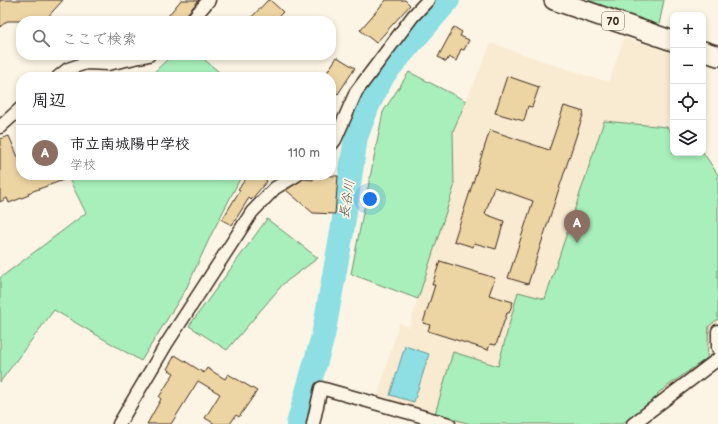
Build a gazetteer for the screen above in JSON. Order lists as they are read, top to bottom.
{
  "streets": {
    "main road": ["70"]
  },
  "water": ["長谷川"],
  "page": {
    "map_buttons": ["+", "−"],
    "search": "ここで検索",
    "heading": "周辺",
    "list": [
      {
        "mark": "A",
        "name": "市立南城陽中学校",
        "note": "学校",
        "value": "110 m"
      }
    ],
    "pins": "A"
  }
}
